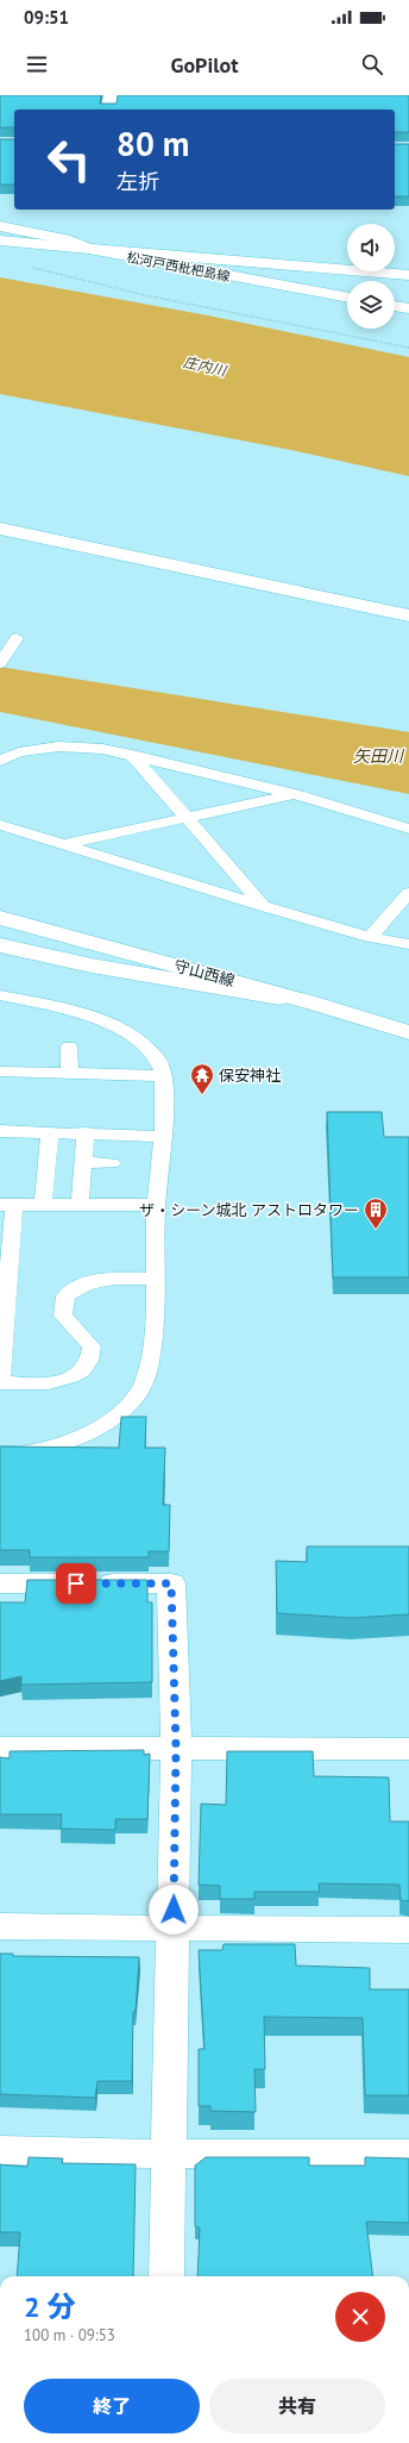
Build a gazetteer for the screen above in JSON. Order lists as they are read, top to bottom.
{
  "streets": {
    "street": ["松河戸西枇杷島線", "守山西線"]
  },
  "water": ["庄内川", "矢田川"],
  "places": {
    "temple": ["保安神社"],
    "building": ["ザ・シーン城北 アストロタワー"]
  },
  "page": {
    "status": "09:51",
    "header": "GoPilot",
    "turn": ["80 m", "左折"],
    "heading": ["2 分", "100 m · 09:53"],
    "buttons": ["終了", "共有"]
  }
}
